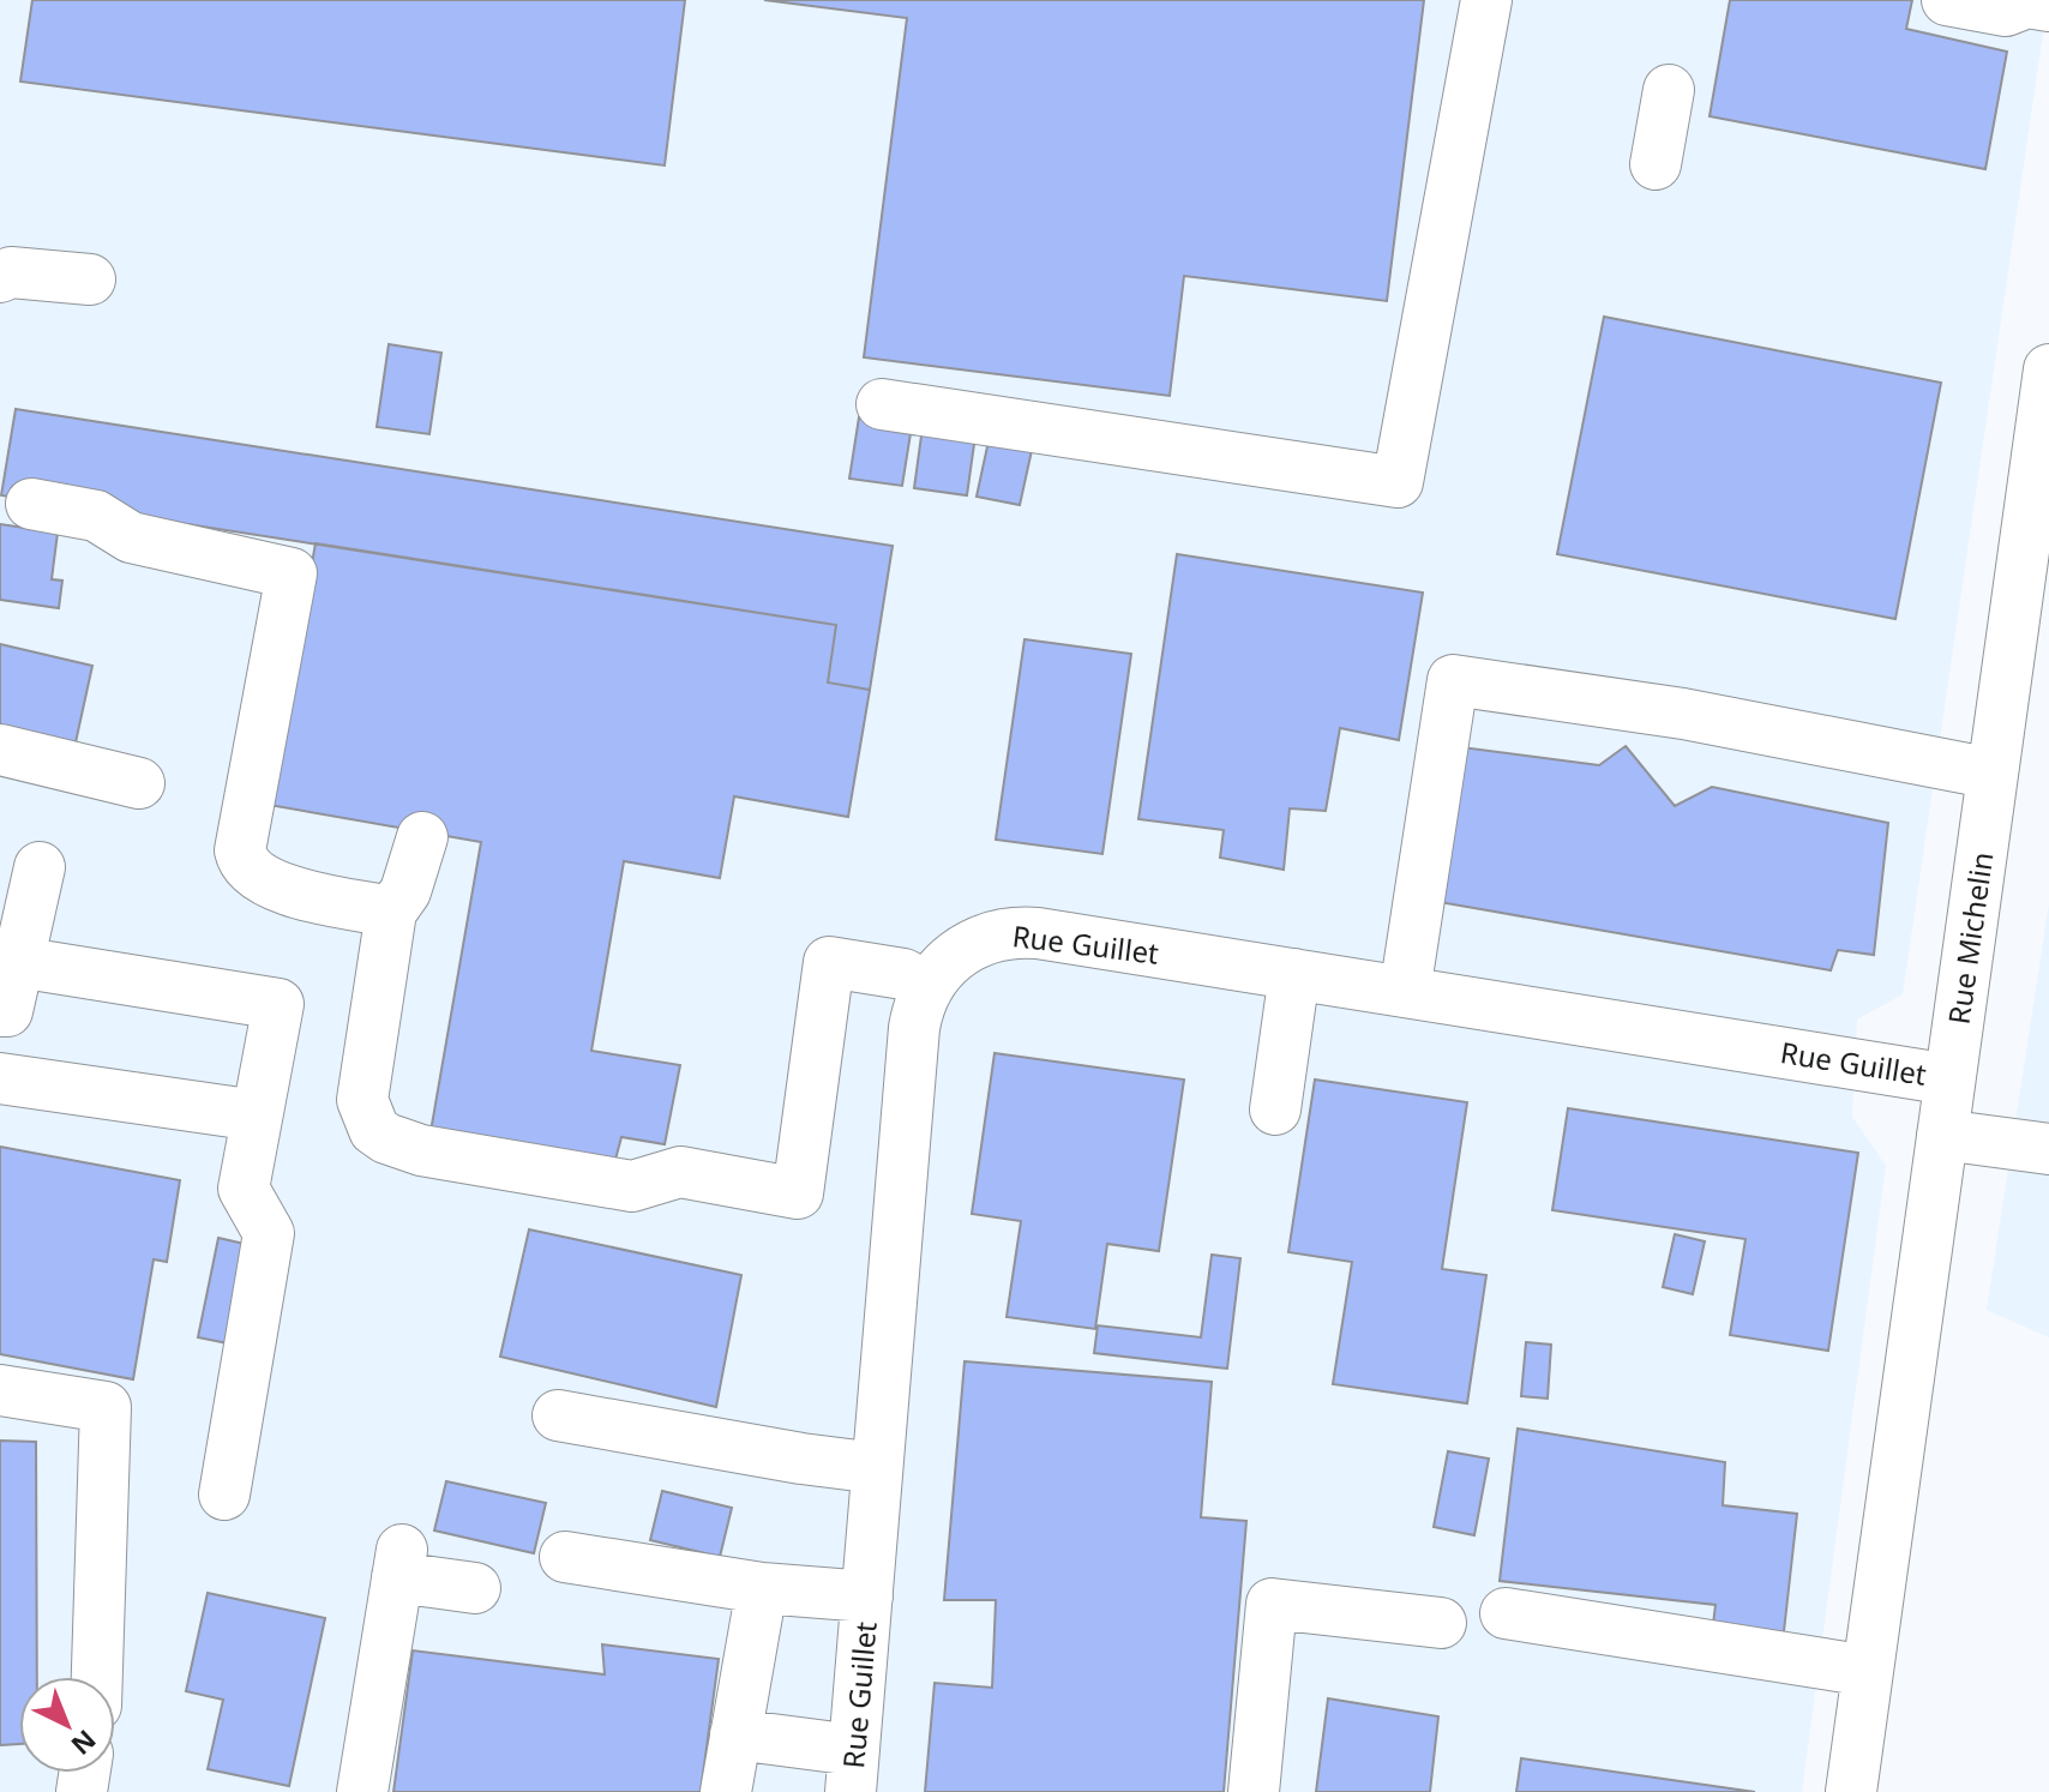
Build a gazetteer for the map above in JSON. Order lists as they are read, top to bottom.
{
  "streets": {
    "street": ["Rue Michelin", "Rue Guillet"]
  },
  "crossings": [
    ["Rue Michelin", "Rue Guillet"]
  ],
  "north": "bottom right"
}
